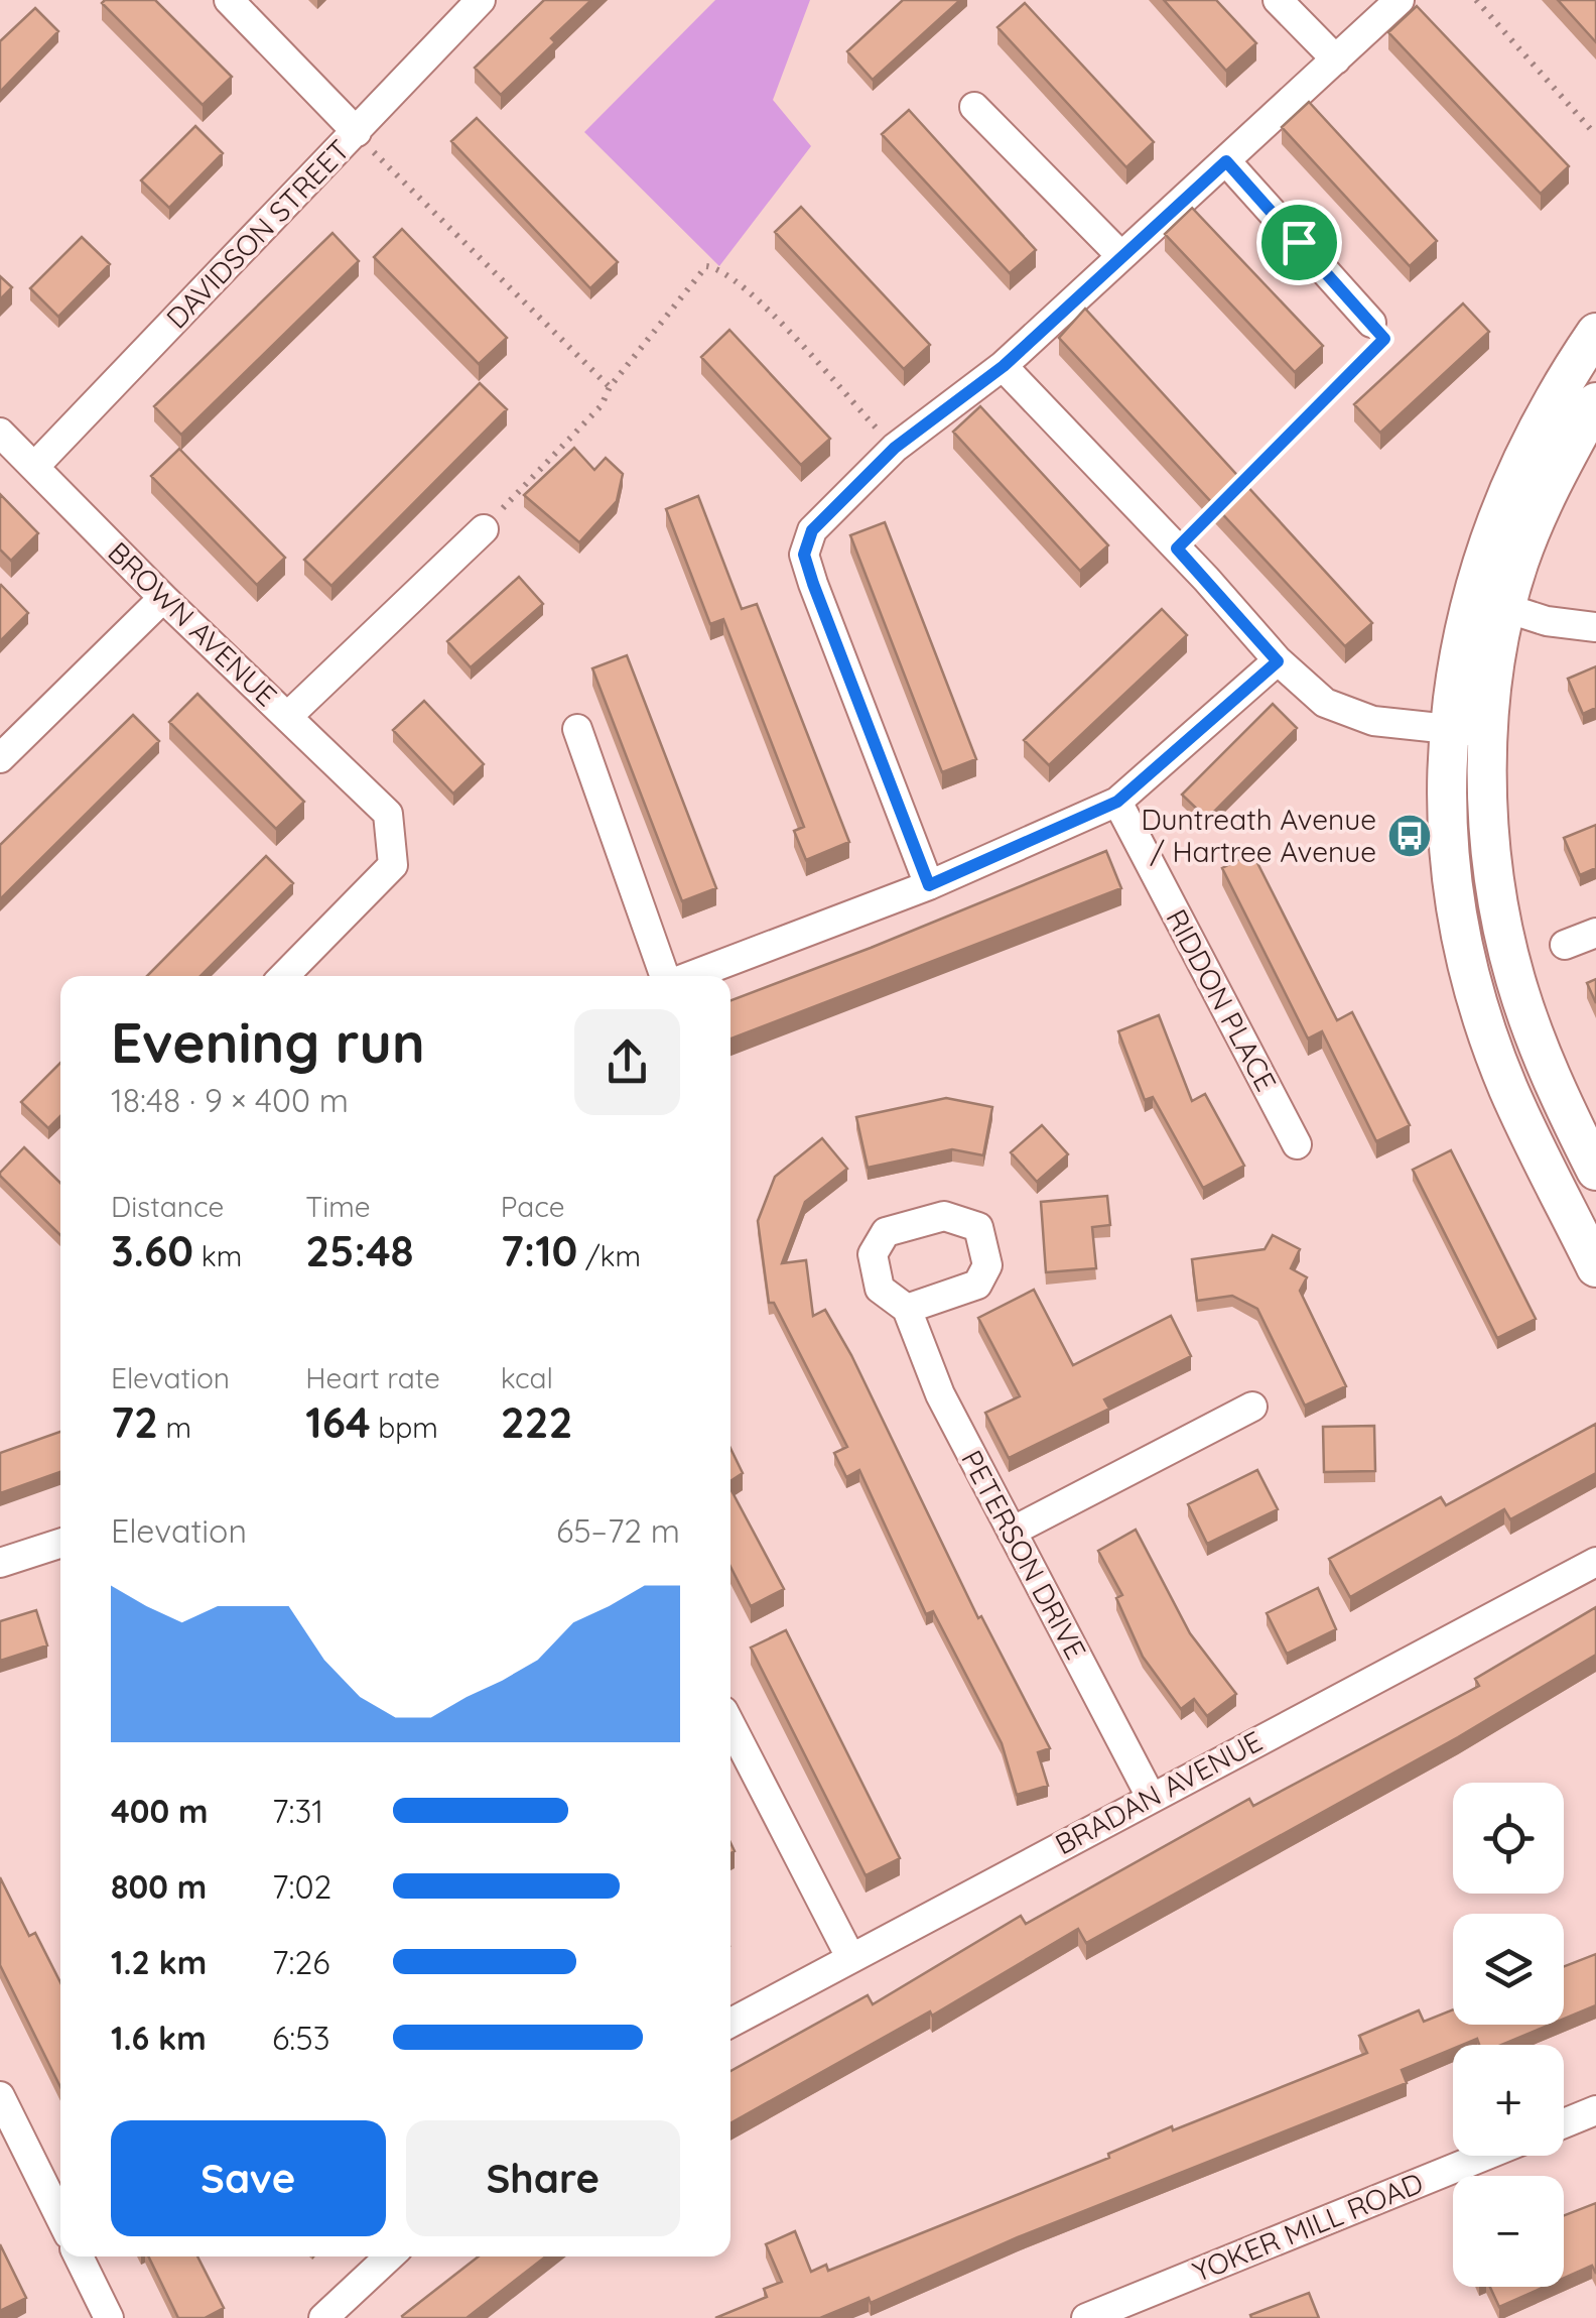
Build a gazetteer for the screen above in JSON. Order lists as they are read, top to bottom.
{
  "streets": {
    "street": [
      "DAVIDSON STREET",
      "BROWN AVENUE",
      "RIDDON PLACE",
      "PETERSON DRIVE",
      "BRADAN AVENUE",
      "YOKER MILL ROAD"
    ]
  },
  "crossings": [
    ["DAVIDSON STREET", "BROWN AVENUE"],
    ["PETERSON DRIVE", "BRADAN AVENUE"]
  ],
  "places": {
    "bus stop": ["Duntreath Avenue / Hartree Avenue"]
  },
  "page": {
    "heading": ["Evening run", "18:48 · 9 × 400 m"],
    "stats": [
      ["Distance", "3.60 km"],
      ["Time", "25:48"],
      ["Pace", "7:10 /km"],
      ["Elevation", "72 m"],
      ["Heart rate", "164 bpm"],
      ["kcal", "222"]
    ],
    "chart": ["Elevation", "65–72 m"],
    "list": [
      {
        "name": "400 m",
        "note": "7:31"
      },
      {
        "name": "800 m",
        "note": "7:02"
      },
      {
        "name": "1.2 km",
        "note": "7:26"
      },
      {
        "name": "1.6 km",
        "note": "6:53"
      }
    ],
    "map_buttons": ["+", "−"],
    "buttons": ["Save", "Share"]
  }
}
